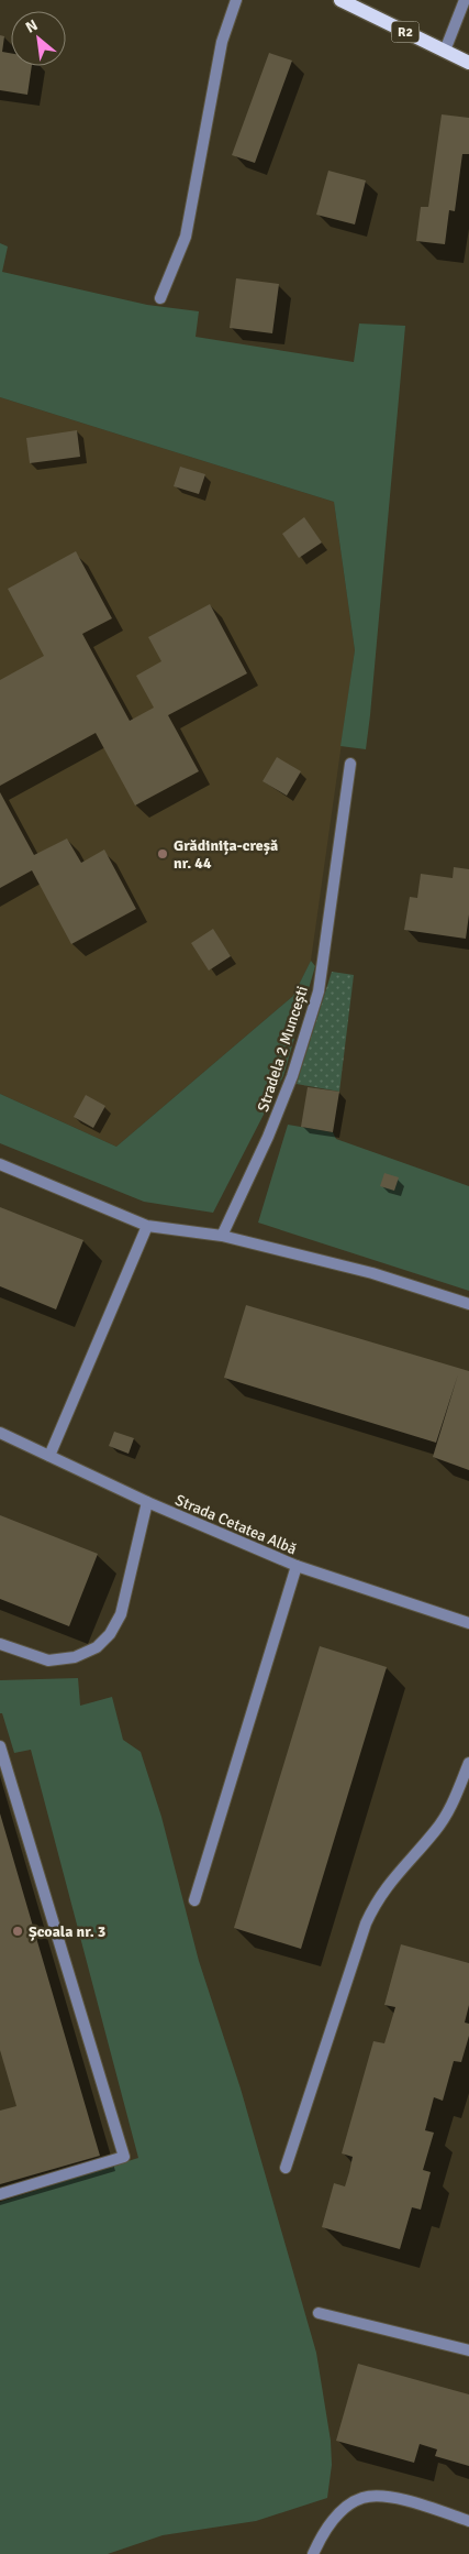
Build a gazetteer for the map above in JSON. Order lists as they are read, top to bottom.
{
  "streets": {
    "main road": ["R2"],
    "street": ["Stradela 2 Muncești", "Strada Cetatea Albă"]
  },
  "places": ["Grădinița-creșă nr. 44", "Școala nr. 3"],
  "north": "top left"
}
